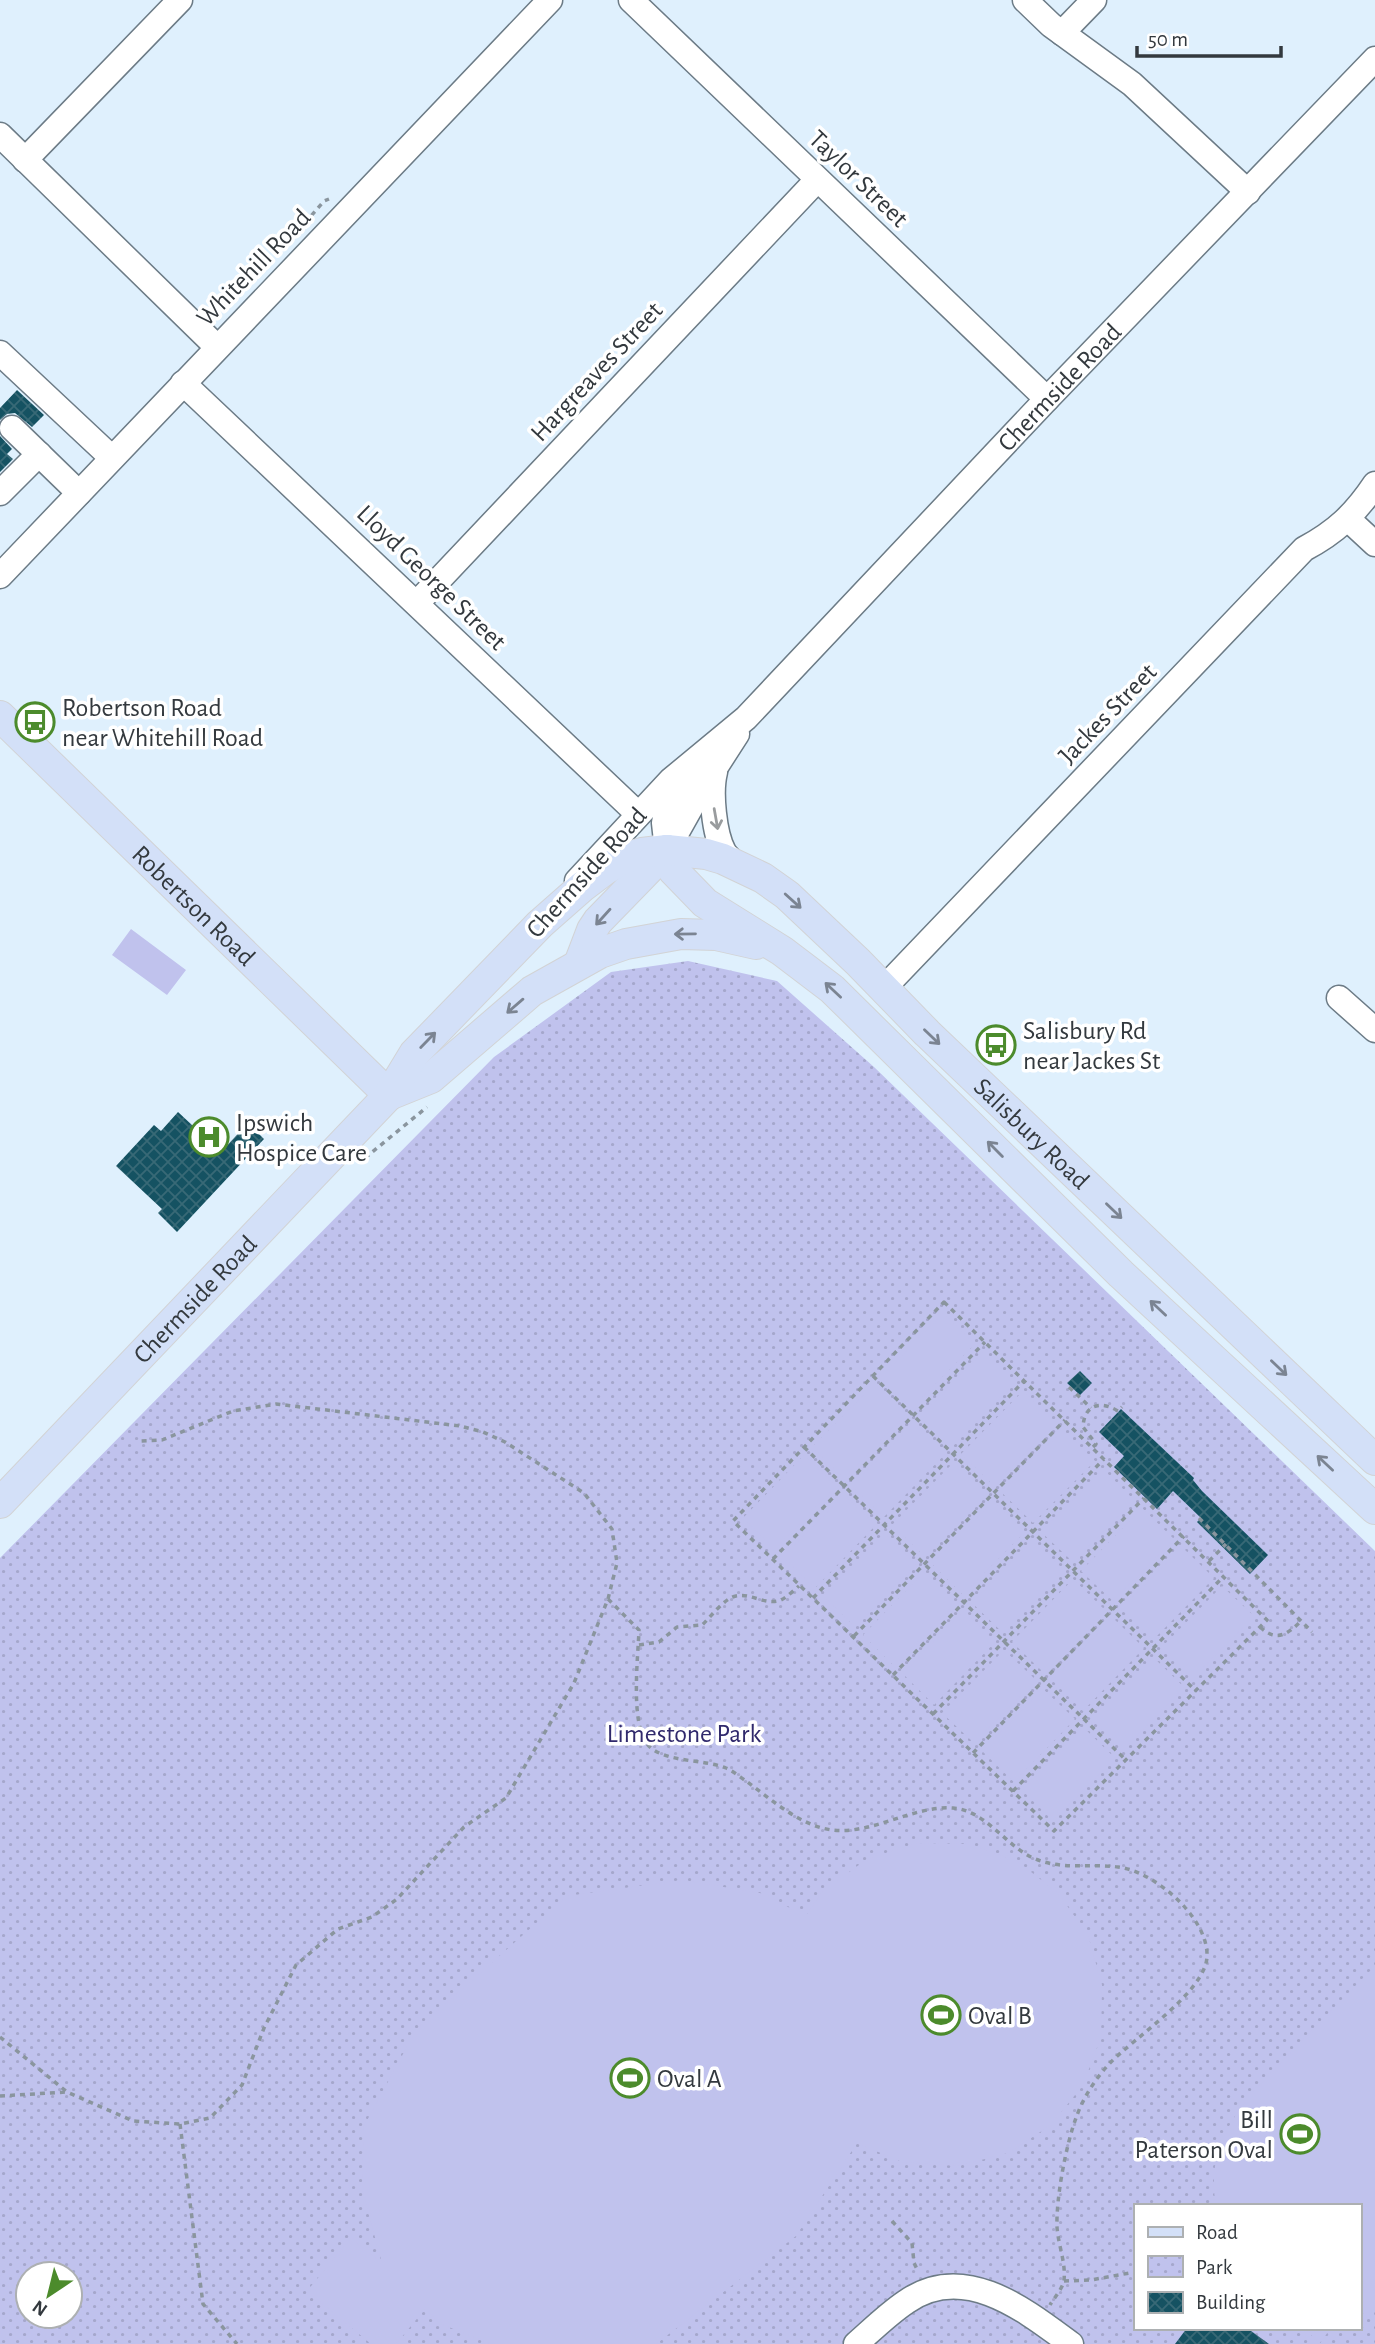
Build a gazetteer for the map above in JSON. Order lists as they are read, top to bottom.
{
  "streets": {
    "main road": ["Chermside Road", "Robertson Road", "Salisbury Road"],
    "street": [
      "Taylor Street",
      "Whitehill Road",
      "Hargreaves Street",
      "Lloyd George Street",
      "Jackes Street"
    ]
  },
  "crossings": [
    ["Taylor Street", "Hargreaves Street"],
    ["Taylor Street", "Chermside Road"],
    ["Whitehill Road", "Lloyd George Street"],
    ["Hargreaves Street", "Lloyd George Street"],
    ["Chermside Road", "Lloyd George Street"],
    ["Chermside Road", "Robertson Road"],
    ["Chermside Road", "Salisbury Road"],
    ["Jackes Street", "Salisbury Road"]
  ],
  "parks": ["Limestone Park"],
  "places": {
    "bus stop": ["Robertson Road near Whitehill Road", "Salisbury Rd near Jackes St"],
    "hospital": ["Ipswich Hospice Care"],
    "sports": ["Oval B", "Oval A", "Bill Paterson Oval"]
  },
  "legend": ["Road", "Park", "Building"],
  "scale_bar": "50 m",
  "north": "bottom left"
}
